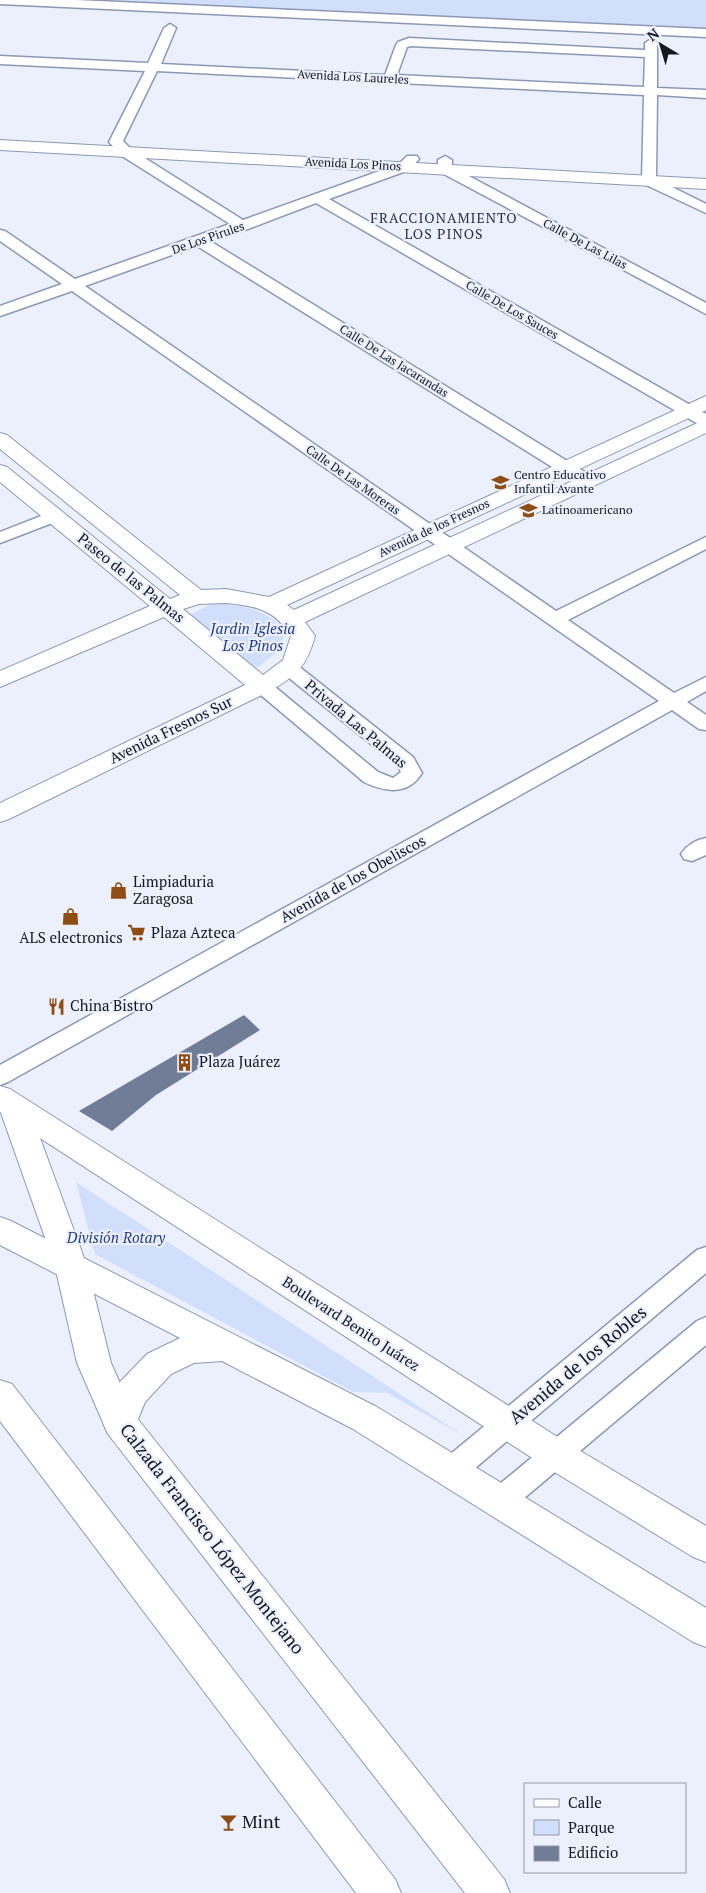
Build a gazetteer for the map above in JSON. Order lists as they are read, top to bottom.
{
  "streets": {
    "street": [
      "Avenida Los Laureles",
      "Avenida Los Pinos",
      "De Los Pirules",
      "Calle De Las Lilas",
      "Calle De Los Sauces",
      "Calle De Las Jacarandas",
      "Calle De Las Moreras",
      "Avenida de los Fresnos",
      "Paseo de las Palmas",
      "Privada Las Palmas",
      "Avenida Fresnos Sur",
      "Avenida de los Obeliscos",
      "Boulevard Benito Juárez",
      "Avenida de los Robles",
      "Calzada Francisco López Montejano"
    ]
  },
  "crossings": [
    ["Avenida Los Pinos", "De Los Pirules"],
    ["Avenida Los Pinos", "Calle De Las Lilas"],
    ["De Los Pirules", "Calle De Los Sauces"],
    ["De Los Pirules", "Calle De Las Jacarandas"],
    ["De Los Pirules", "Calle De Las Moreras"],
    ["Calle De Los Sauces", "Avenida de los Fresnos"],
    ["Calle De Las Jacarandas", "Avenida de los Fresnos"],
    ["Calle De Las Moreras", "Avenida de los Fresnos"],
    ["Calle De Las Moreras", "Avenida de los Obeliscos"],
    ["Paseo de las Palmas", "Privada Las Palmas"],
    ["Paseo de las Palmas", "Avenida Fresnos Sur"],
    ["Privada Las Palmas", "Avenida Fresnos Sur"],
    ["Boulevard Benito Juárez", "Avenida de los Robles"],
    ["Boulevard Benito Juárez", "Calzada Francisco López Montejano"]
  ],
  "districts": ["FRACCIONAMIENTO LOS PINOS"],
  "parks": ["Jardin Iglesia Los Pinos", "División Rotary"],
  "places": {
    "school or university": ["Centro Educativo Infantil Avante", "Latinoamericano"],
    "shop": ["Limpiaduria Zaragosa", "ALS electronics"],
    "supermarket": ["Plaza Azteca"],
    "restaurant": ["China Bistro"],
    "building": ["Plaza Juárez"],
    "bar": ["Mint"]
  },
  "legend": ["Calle", "Parque", "Edificio"],
  "north": "top left"
}
